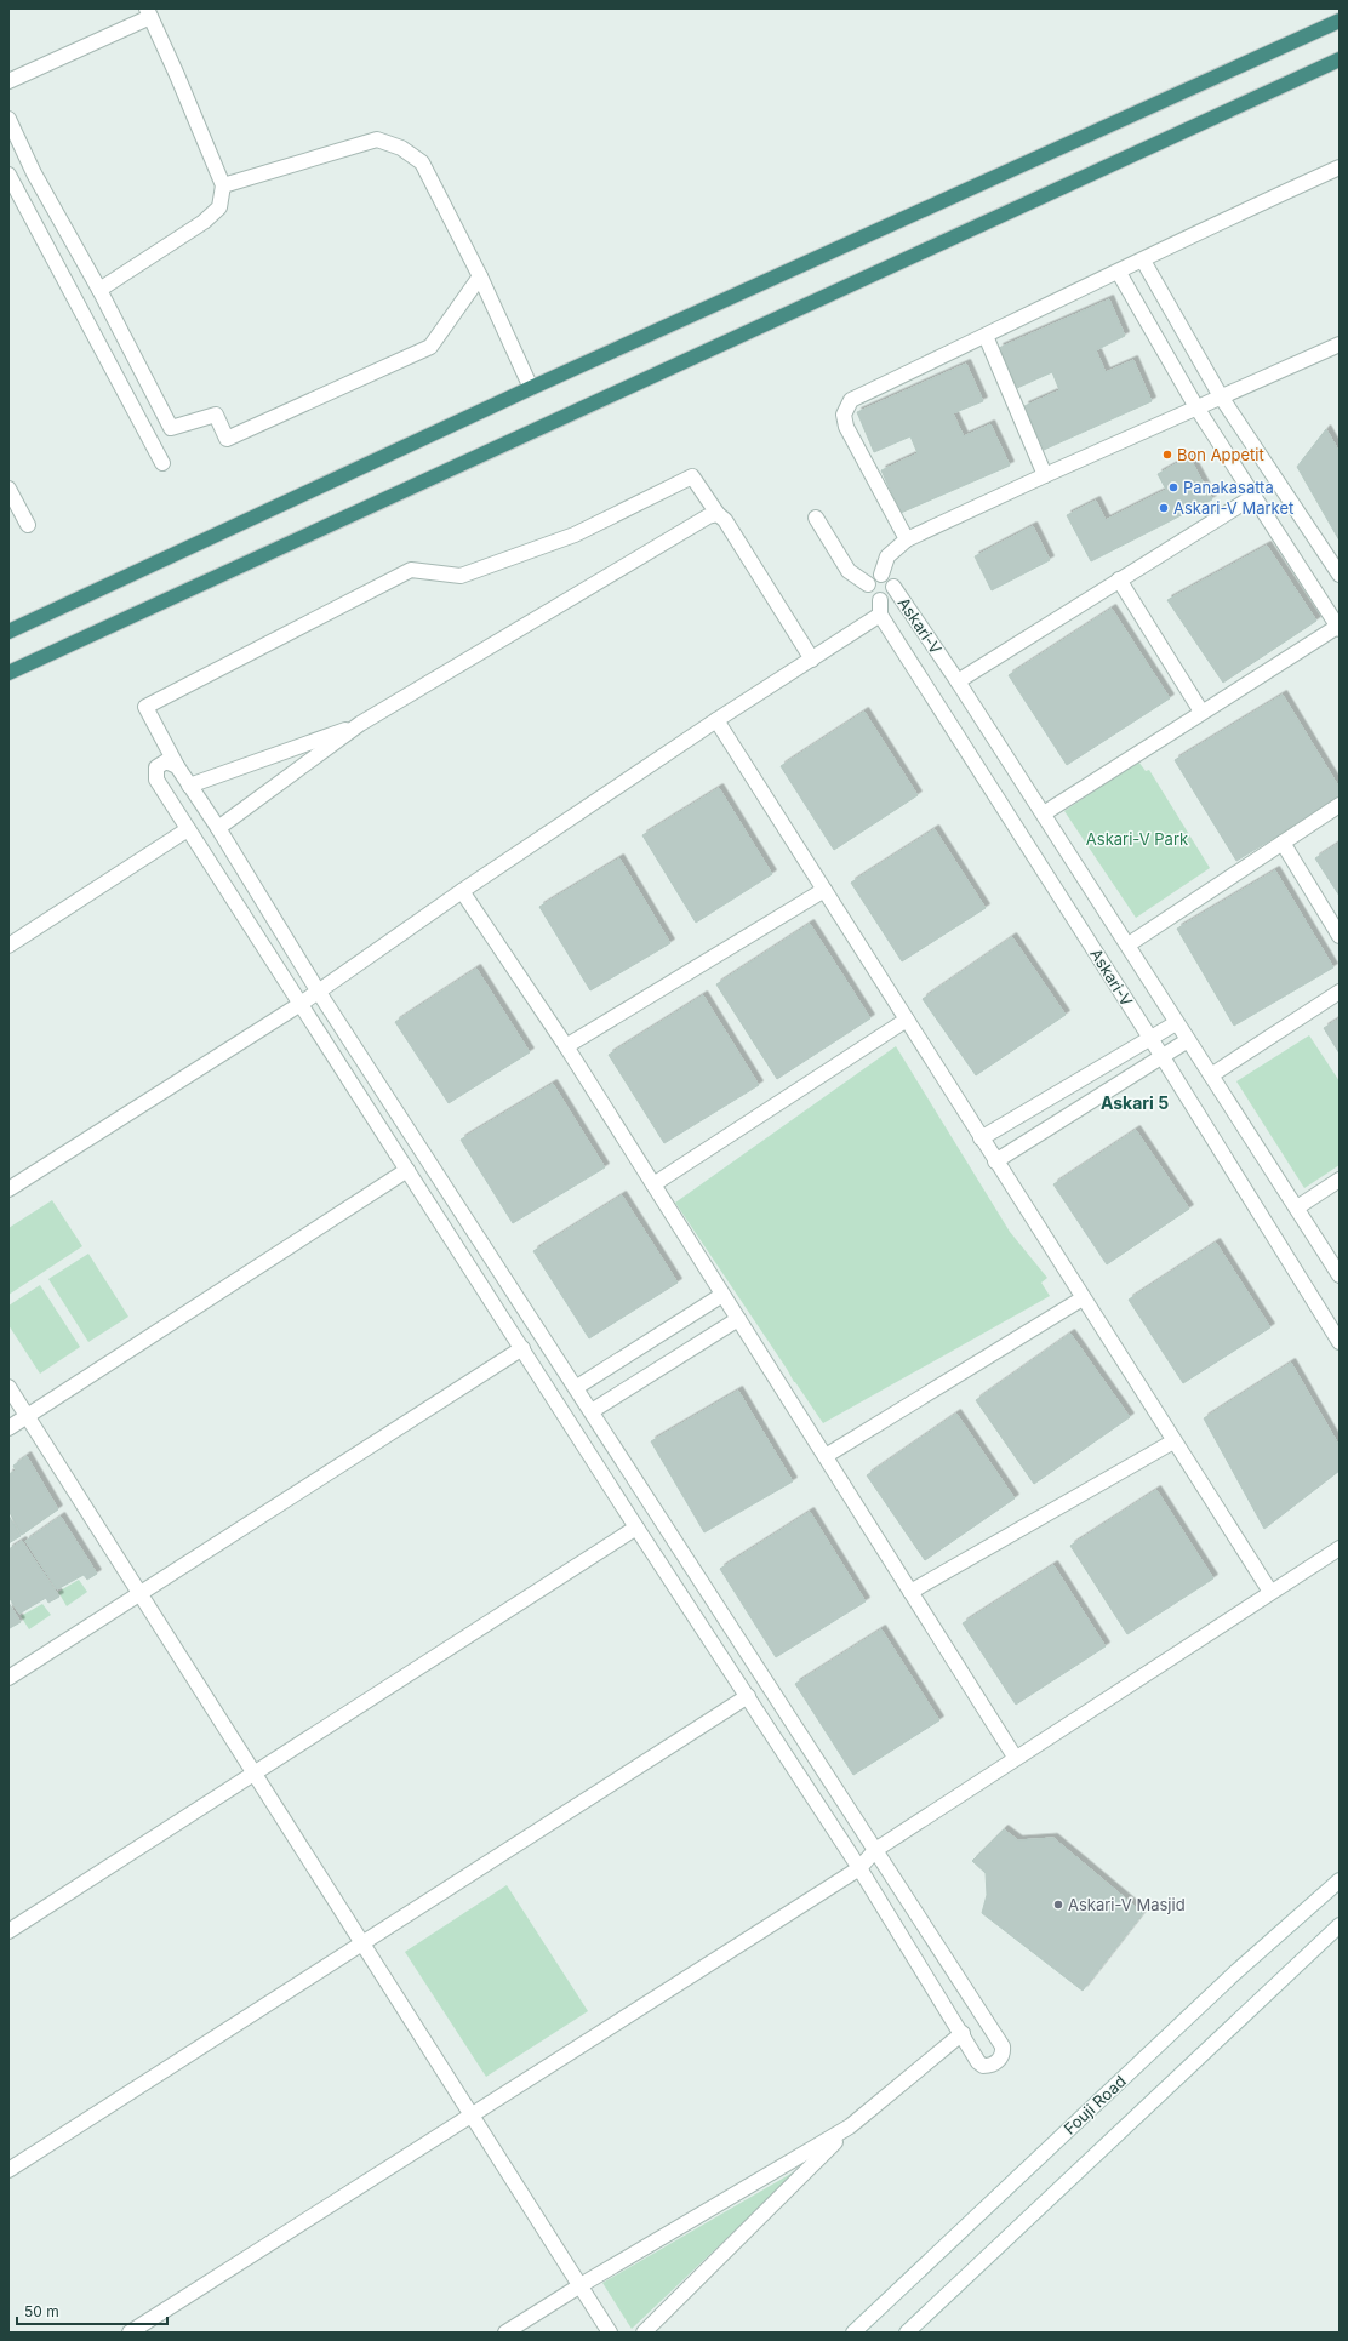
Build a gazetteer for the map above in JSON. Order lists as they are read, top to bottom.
{
  "streets": {
    "street": ["Askari-V", "Fouji Road"]
  },
  "districts": ["Askari 5"],
  "parks": ["Askari-V Park"],
  "places": [
    "Bon Appetit",
    "Panakasatta",
    "Askari-V Market",
    "Askari-V Masjid"
  ],
  "scale_bar": "50 m"
}
